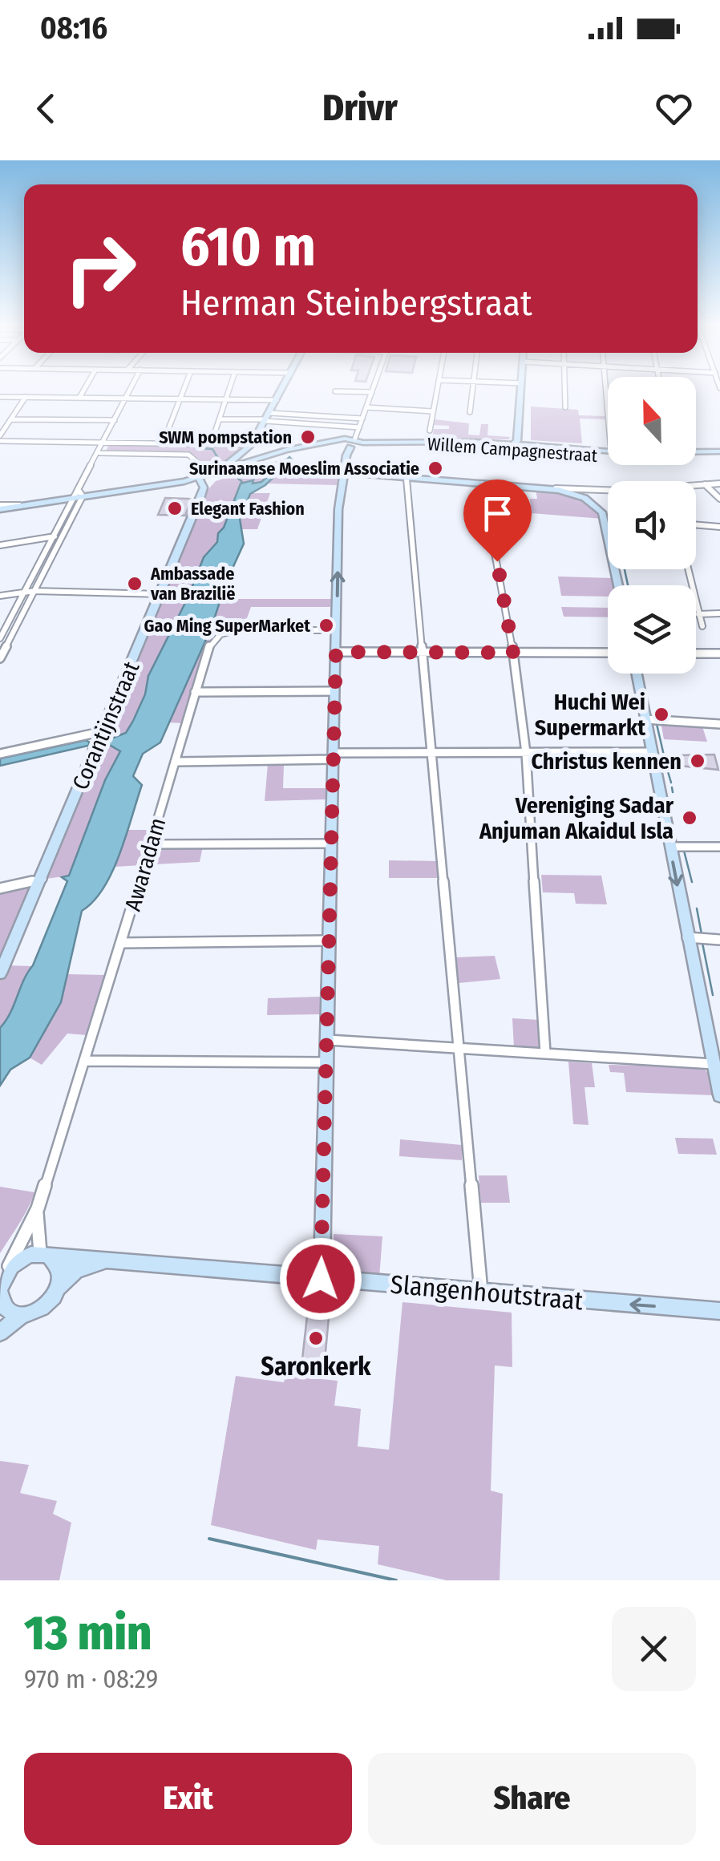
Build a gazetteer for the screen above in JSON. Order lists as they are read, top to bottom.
{
  "streets": {
    "street": [
      "Willem Campagnestraat",
      "Corantijnstraat",
      "Awaradam",
      "Slangenhoutstraat"
    ]
  },
  "crossings": [
    ["Willem Campagnestraat", "Corantijnstraat"],
    ["Awaradam", "Slangenhoutstraat"]
  ],
  "places": [
    "SWM pompstation",
    "Surinaamse Moeslim Associatie",
    "Elegant Fashion",
    "Ambassade van Brazilië",
    "Gao Ming SuperMarket",
    "Huchi Wei Supermarkt",
    "Christus kennen",
    "Vereniging Sadar Anjuman Akaidul Isla",
    "Saronkerk"
  ],
  "north": "top",
  "page": {
    "status": "08:16",
    "header": "Drivr",
    "turn": ["610 m", "Herman Steinbergstraat"],
    "heading": ["13 min", "970 m · 08:29"],
    "buttons": ["Exit", "Share"]
  }
}
